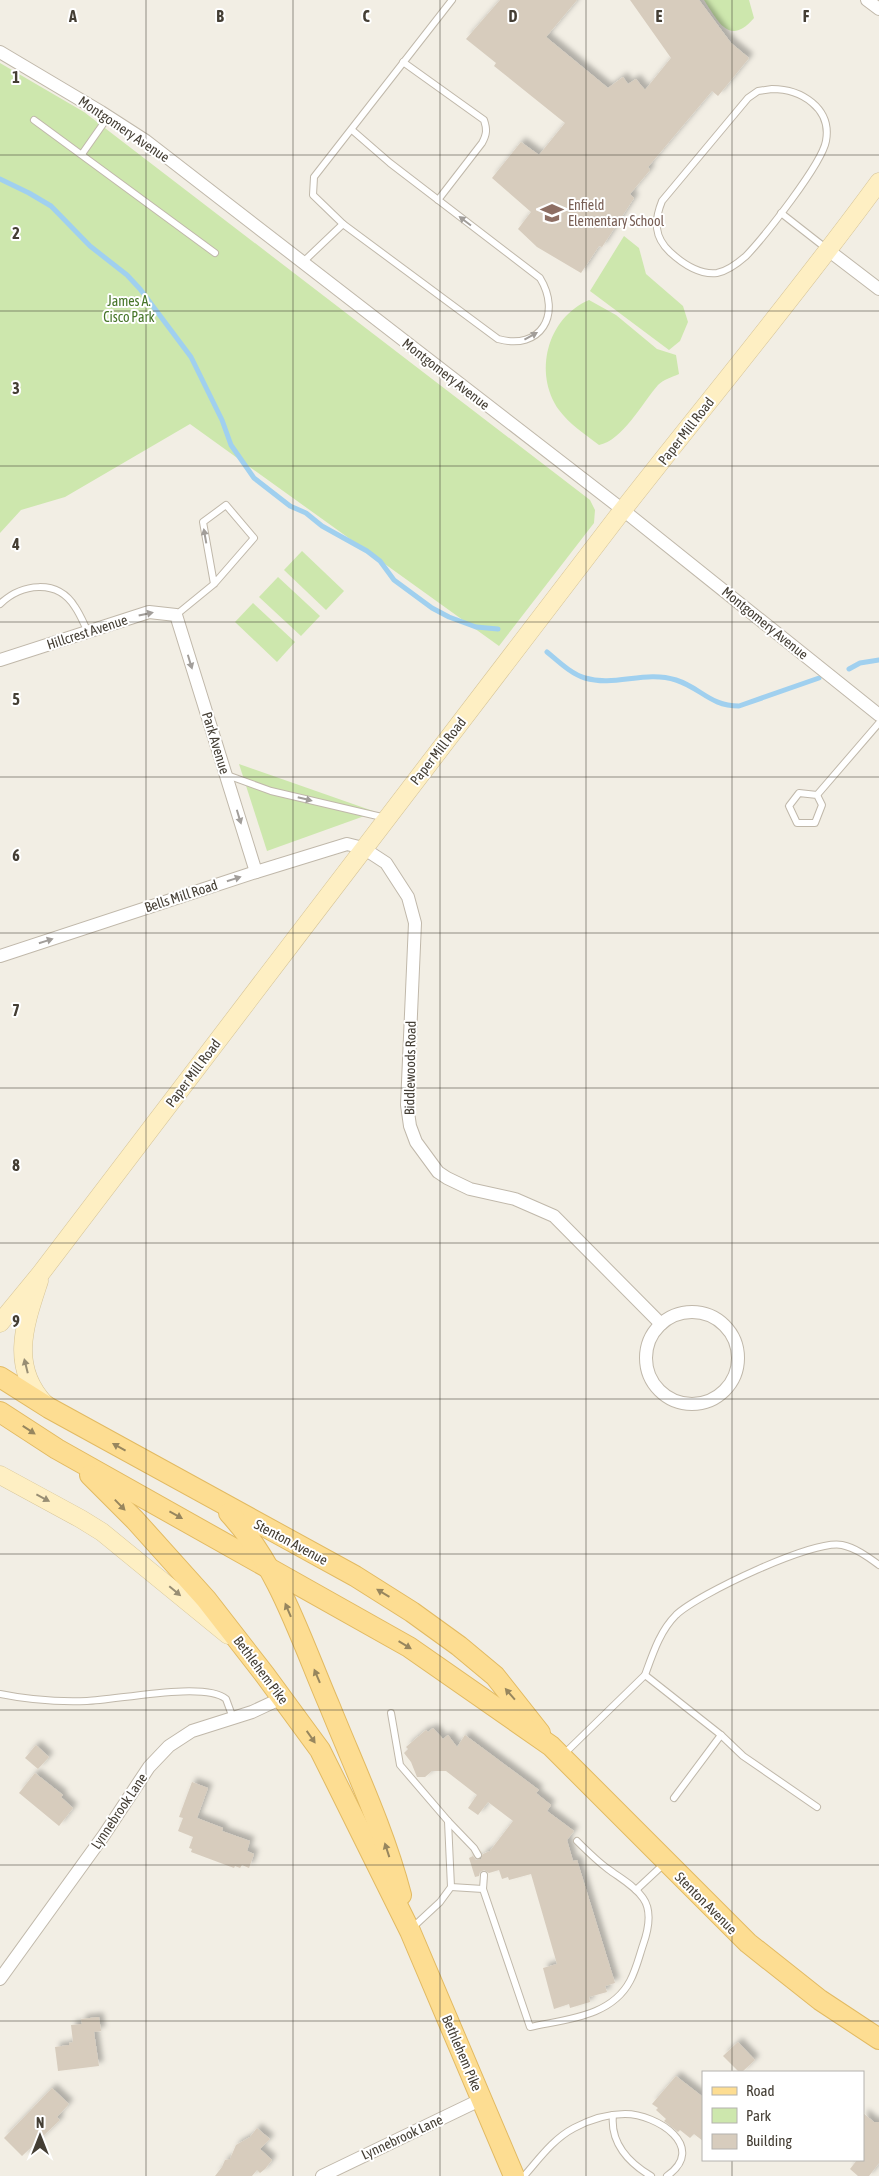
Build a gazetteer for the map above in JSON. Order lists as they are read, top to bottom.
{
  "streets": {
    "main road": ["Paper Mill Road", "Stenton Avenue", "Bethlehem Pike"],
    "street": [
      "Montgomery Avenue",
      "Hillcrest Avenue",
      "Park Avenue",
      "Bells Mill Road",
      "Biddlewoods Road",
      "Lynnebrook Lane"
    ]
  },
  "crossings": [
    ["Montgomery Avenue", "Paper Mill Road"],
    ["Paper Mill Road", "Bells Mill Road"],
    ["Paper Mill Road", "Biddlewoods Road"],
    ["Hillcrest Avenue", "Park Avenue"],
    ["Park Avenue", "Bells Mill Road"],
    ["Bells Mill Road", "Biddlewoods Road"],
    ["Stenton Avenue", "Bethlehem Pike"],
    ["Bethlehem Pike", "Lynnebrook Lane"]
  ],
  "one_way": ["Hillcrest Avenue", "Park Avenue", "Bells Mill Road"],
  "parks": ["James A. Cisco Park"],
  "places": {
    "school or university": ["Enfield Elementary School"]
  },
  "legend": ["Road", "Park", "Building"],
  "north": "top",
  "grid": {
    "columns": [
      "A",
      "B",
      "C",
      "D",
      "E",
      "F"
    ],
    "rows": [
      "1",
      "2",
      "3",
      "4",
      "5",
      "6",
      "7",
      "8",
      "9"
    ]
  }
}
